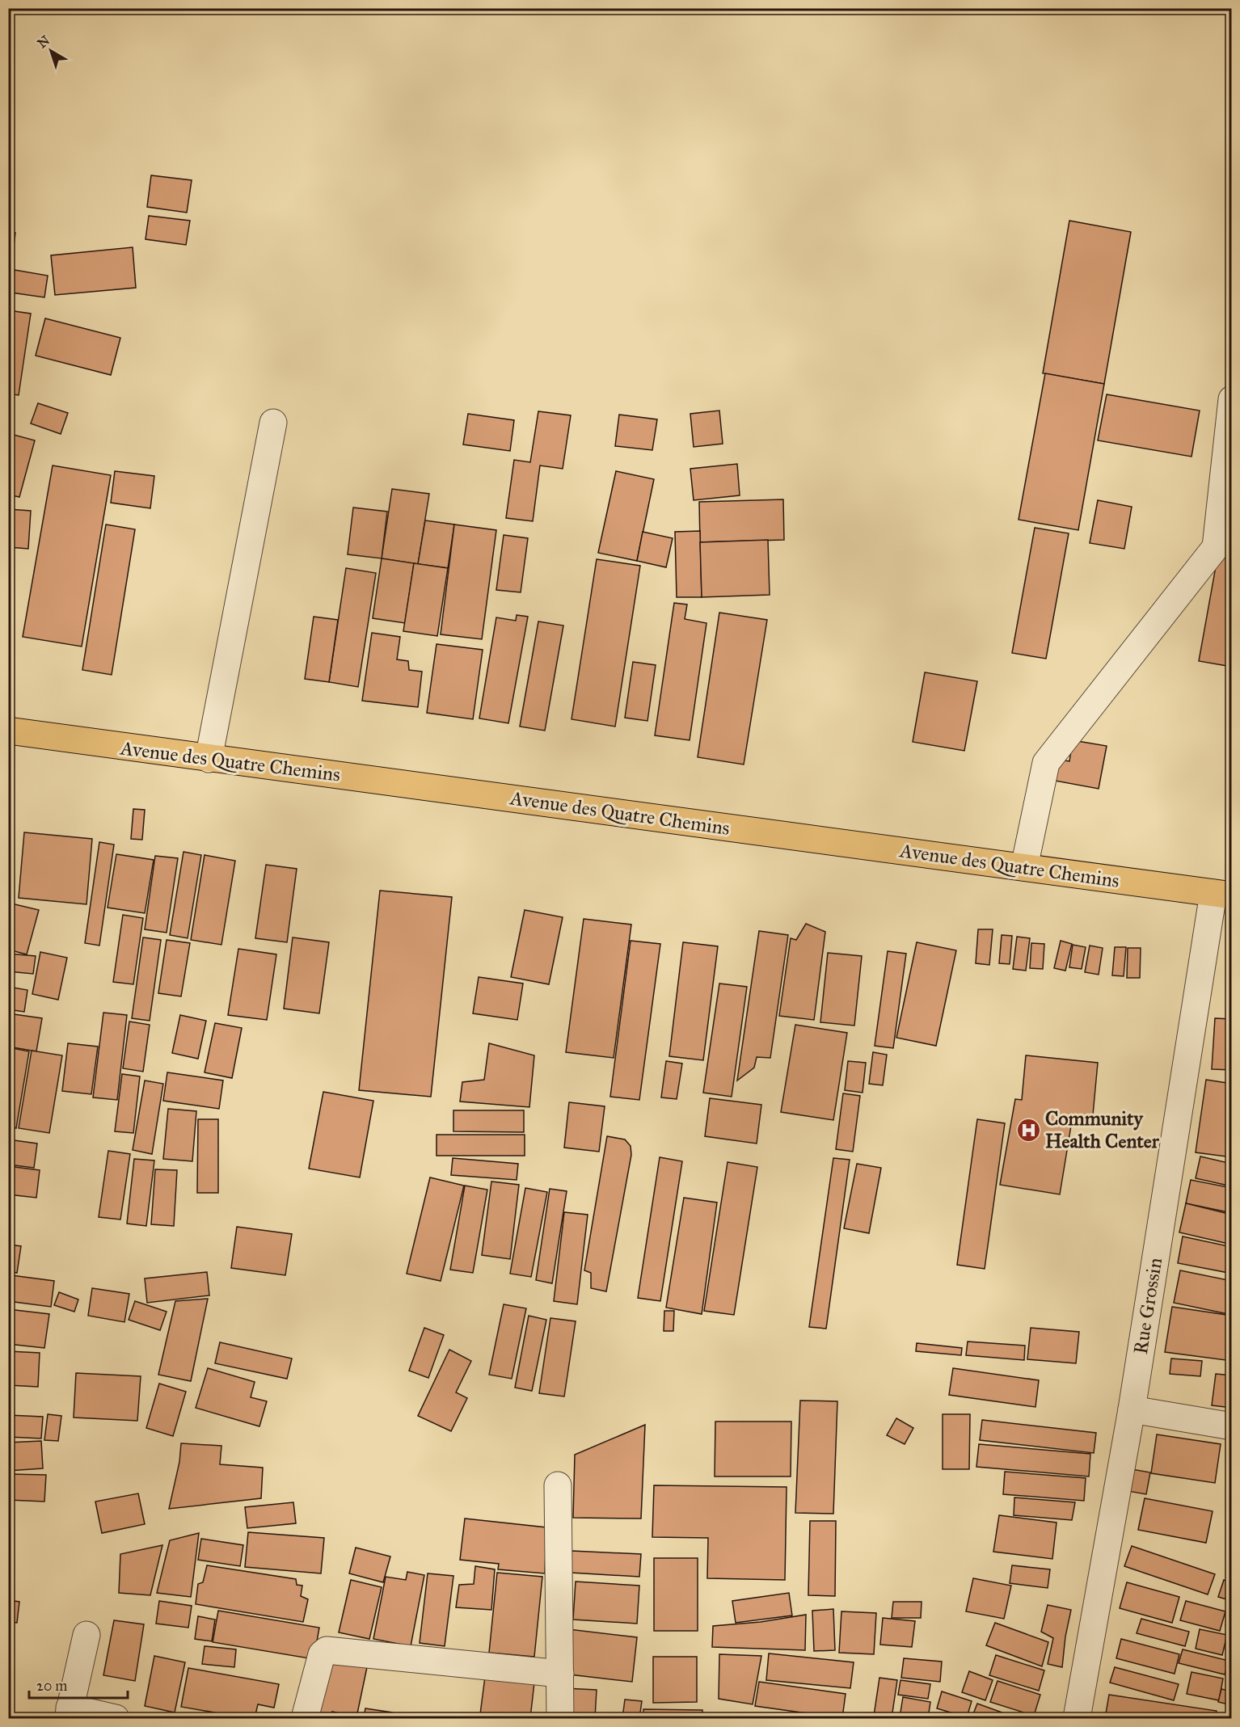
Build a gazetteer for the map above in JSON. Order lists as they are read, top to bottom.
{
  "streets": {
    "main road": ["Avenue des Quatre Chemins"],
    "street": ["Rue Grossin"]
  },
  "crossings": [
    ["Avenue des Quatre Chemins", "Rue Grossin"]
  ],
  "places": {
    "hospital": ["Community Health Center"]
  },
  "scale_bar": "20 m",
  "north": "top left"
}
